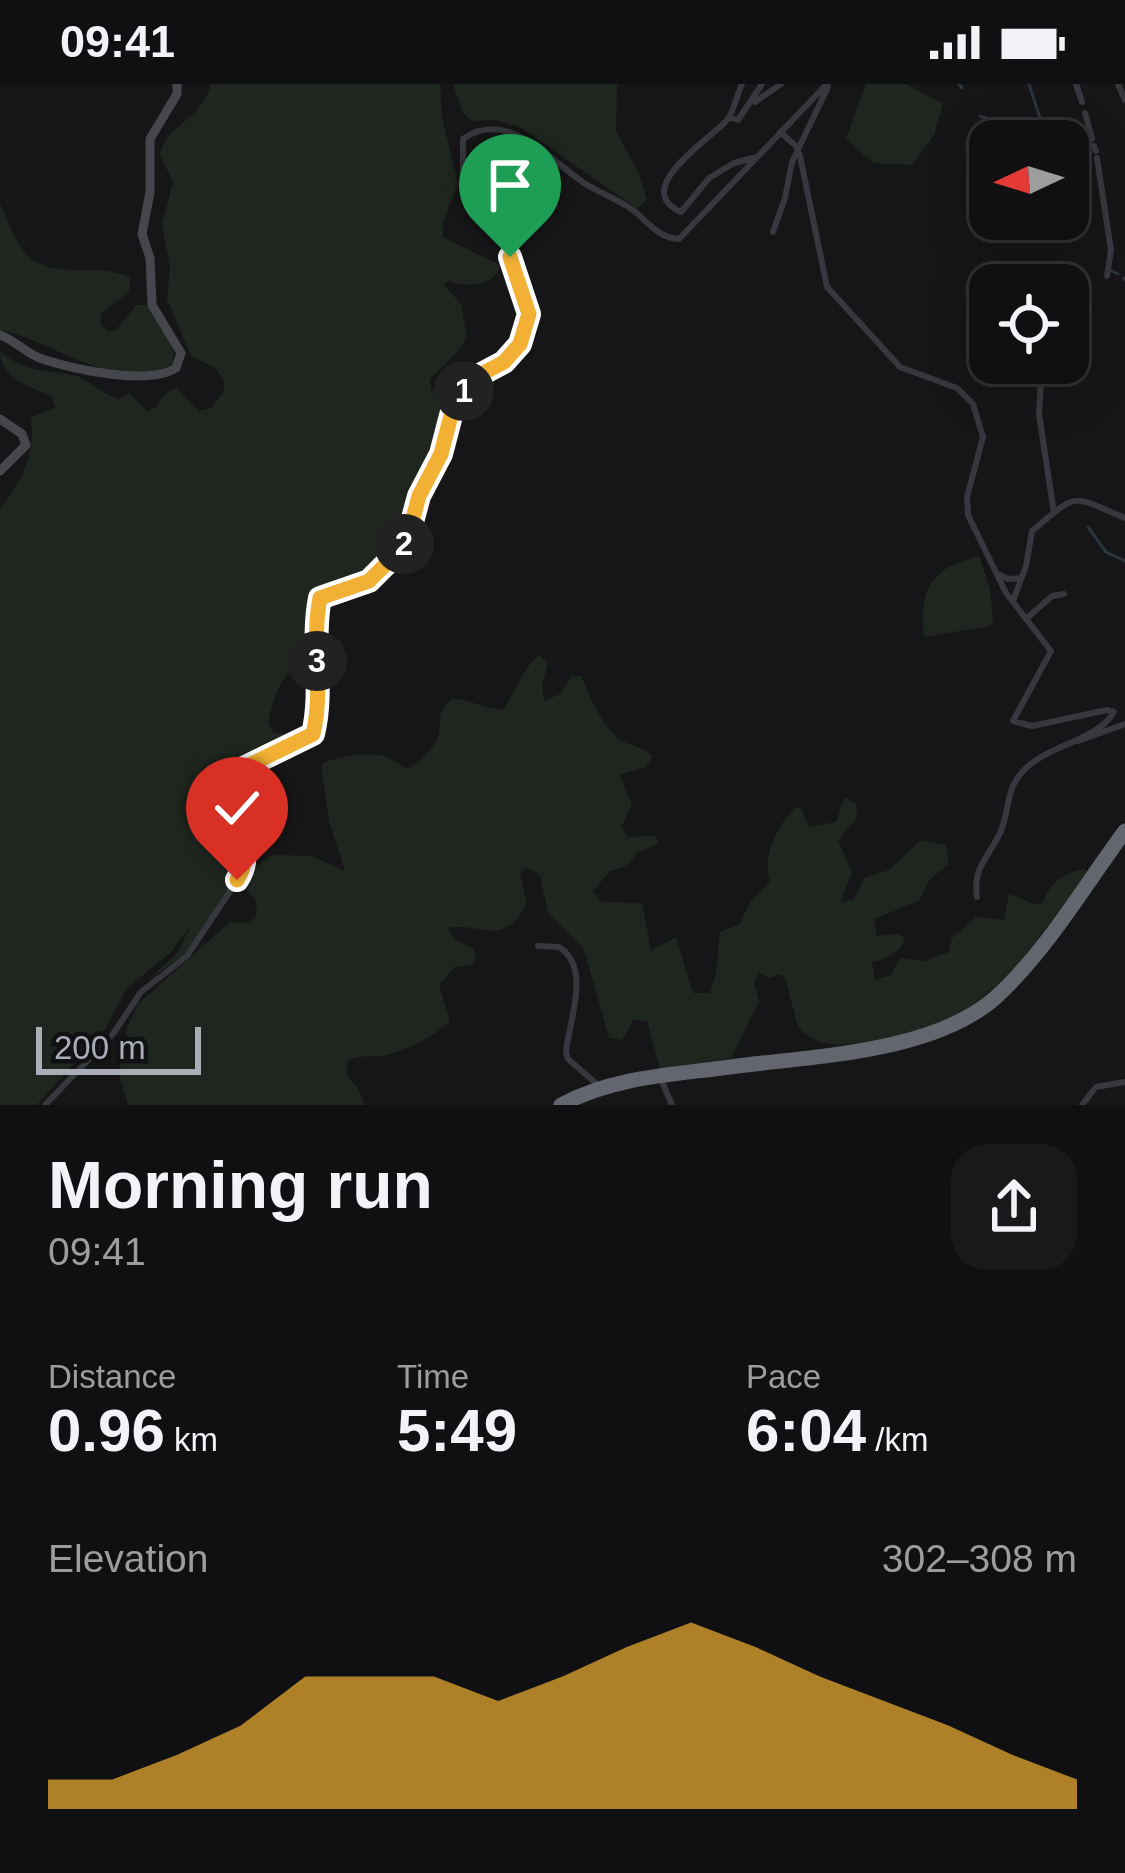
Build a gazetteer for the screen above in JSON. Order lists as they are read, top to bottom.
{
  "scale_bar": "200 m",
  "north": "left",
  "page": {
    "status": "09:41",
    "pins": ["1", "2", "3"],
    "scale": "200 m",
    "heading": ["Morning run", "09:41"],
    "stats": [
      ["Distance", "0.96 km"],
      ["Time", "5:49"],
      ["Pace", "6:04 /km"]
    ],
    "chart": ["Elevation", "302–308 m"]
  }
}
